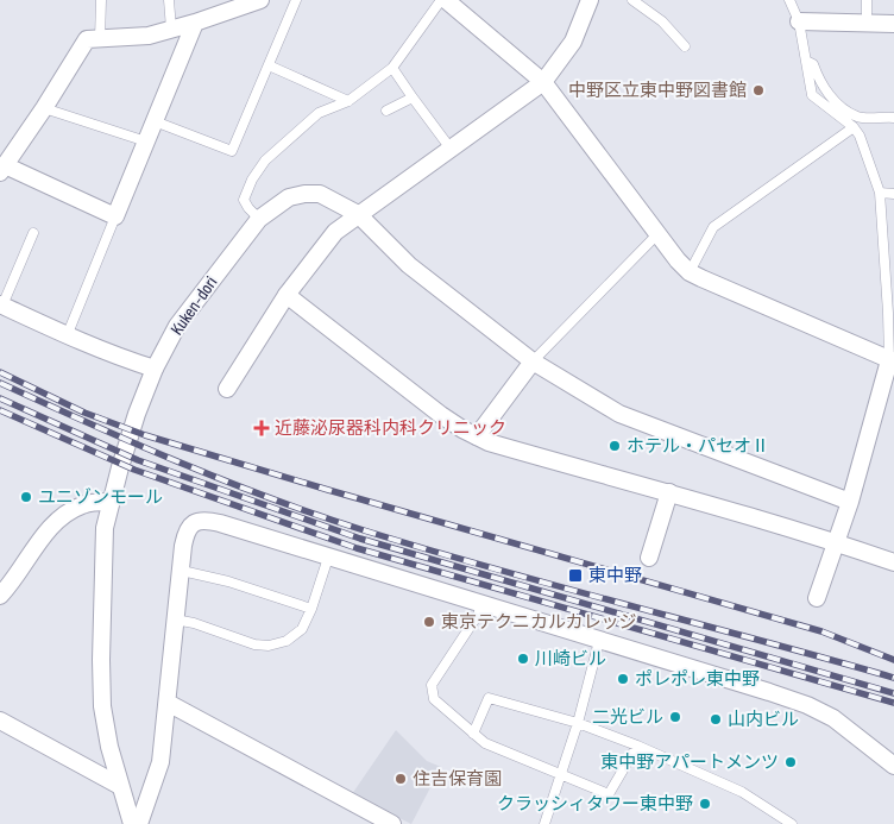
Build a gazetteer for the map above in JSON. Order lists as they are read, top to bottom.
{
  "streets": {
    "street": ["Kuken-dori"]
  },
  "places": {
    "other": [
      "中野区立東中野図書館",
      "ホテル・パセオⅡ",
      "ユニゾンモール",
      "東京テクニカルカレッジ",
      "川崎ビル",
      "ポレポレ東中野",
      "二光ビル",
      "山内ビル",
      "東中野アパートメンツ",
      "住吉保育園",
      "クラッシィタワー東中野"
    ],
    "health": ["近藤泌尿器科内科クリニック"],
    "transit": ["東中野"]
  }
}
